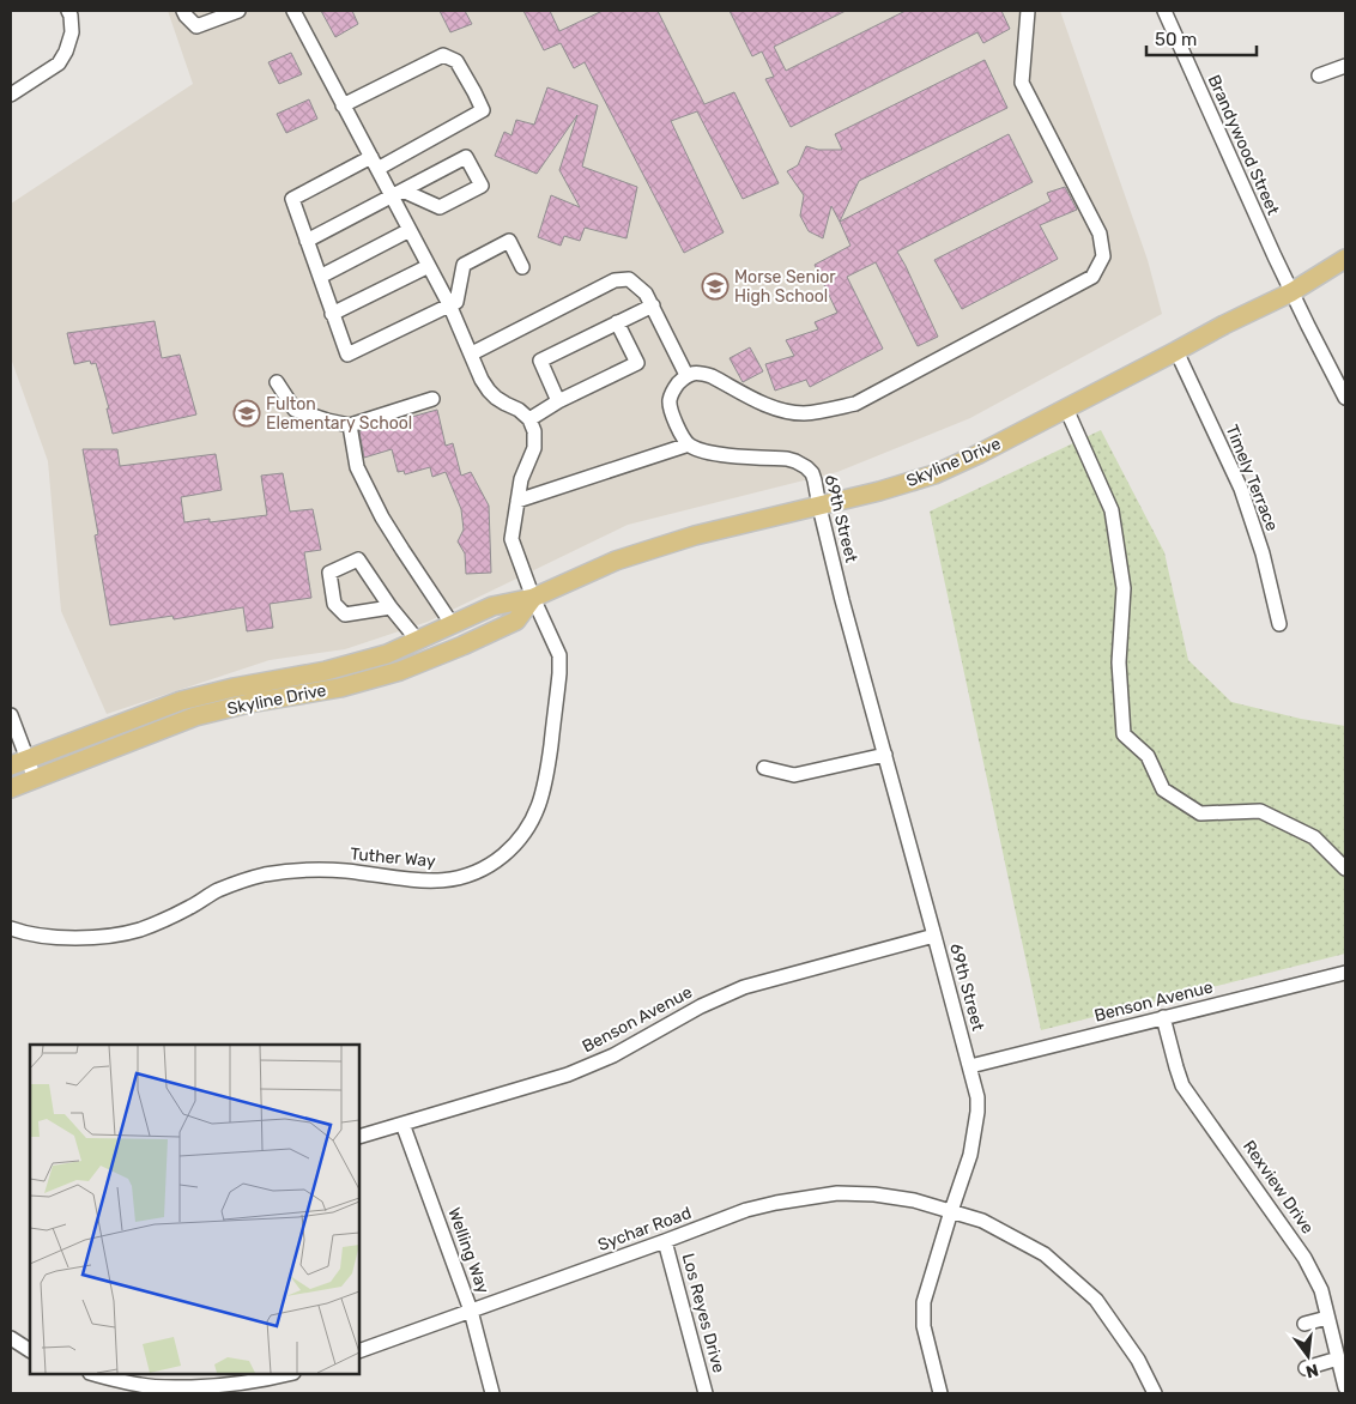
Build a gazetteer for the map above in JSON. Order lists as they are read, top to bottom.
{
  "streets": {
    "main road": ["Skyline Drive"],
    "street": [
      "Brandywood Street",
      "Timely Terrace",
      "69th Street",
      "Tuther Way",
      "Benson Avenue",
      "Rexview Drive",
      "Sychar Road",
      "Welling Way",
      "Los Reyes Drive"
    ]
  },
  "crossings": [
    ["Brandywood Street", "Skyline Drive"],
    ["Skyline Drive", "Timely Terrace"],
    ["Skyline Drive", "69th Street"],
    ["Skyline Drive", "Tuther Way"],
    ["69th Street", "Benson Avenue"],
    ["69th Street", "Sychar Road"],
    ["Benson Avenue", "Rexview Drive"],
    ["Benson Avenue", "Welling Way"],
    ["Sychar Road", "Welling Way"],
    ["Sychar Road", "Los Reyes Drive"]
  ],
  "places": {
    "school or university": ["Morse Senior High School", "Fulton Elementary School"]
  },
  "scale_bar": "50 m",
  "north": "bottom"
}
